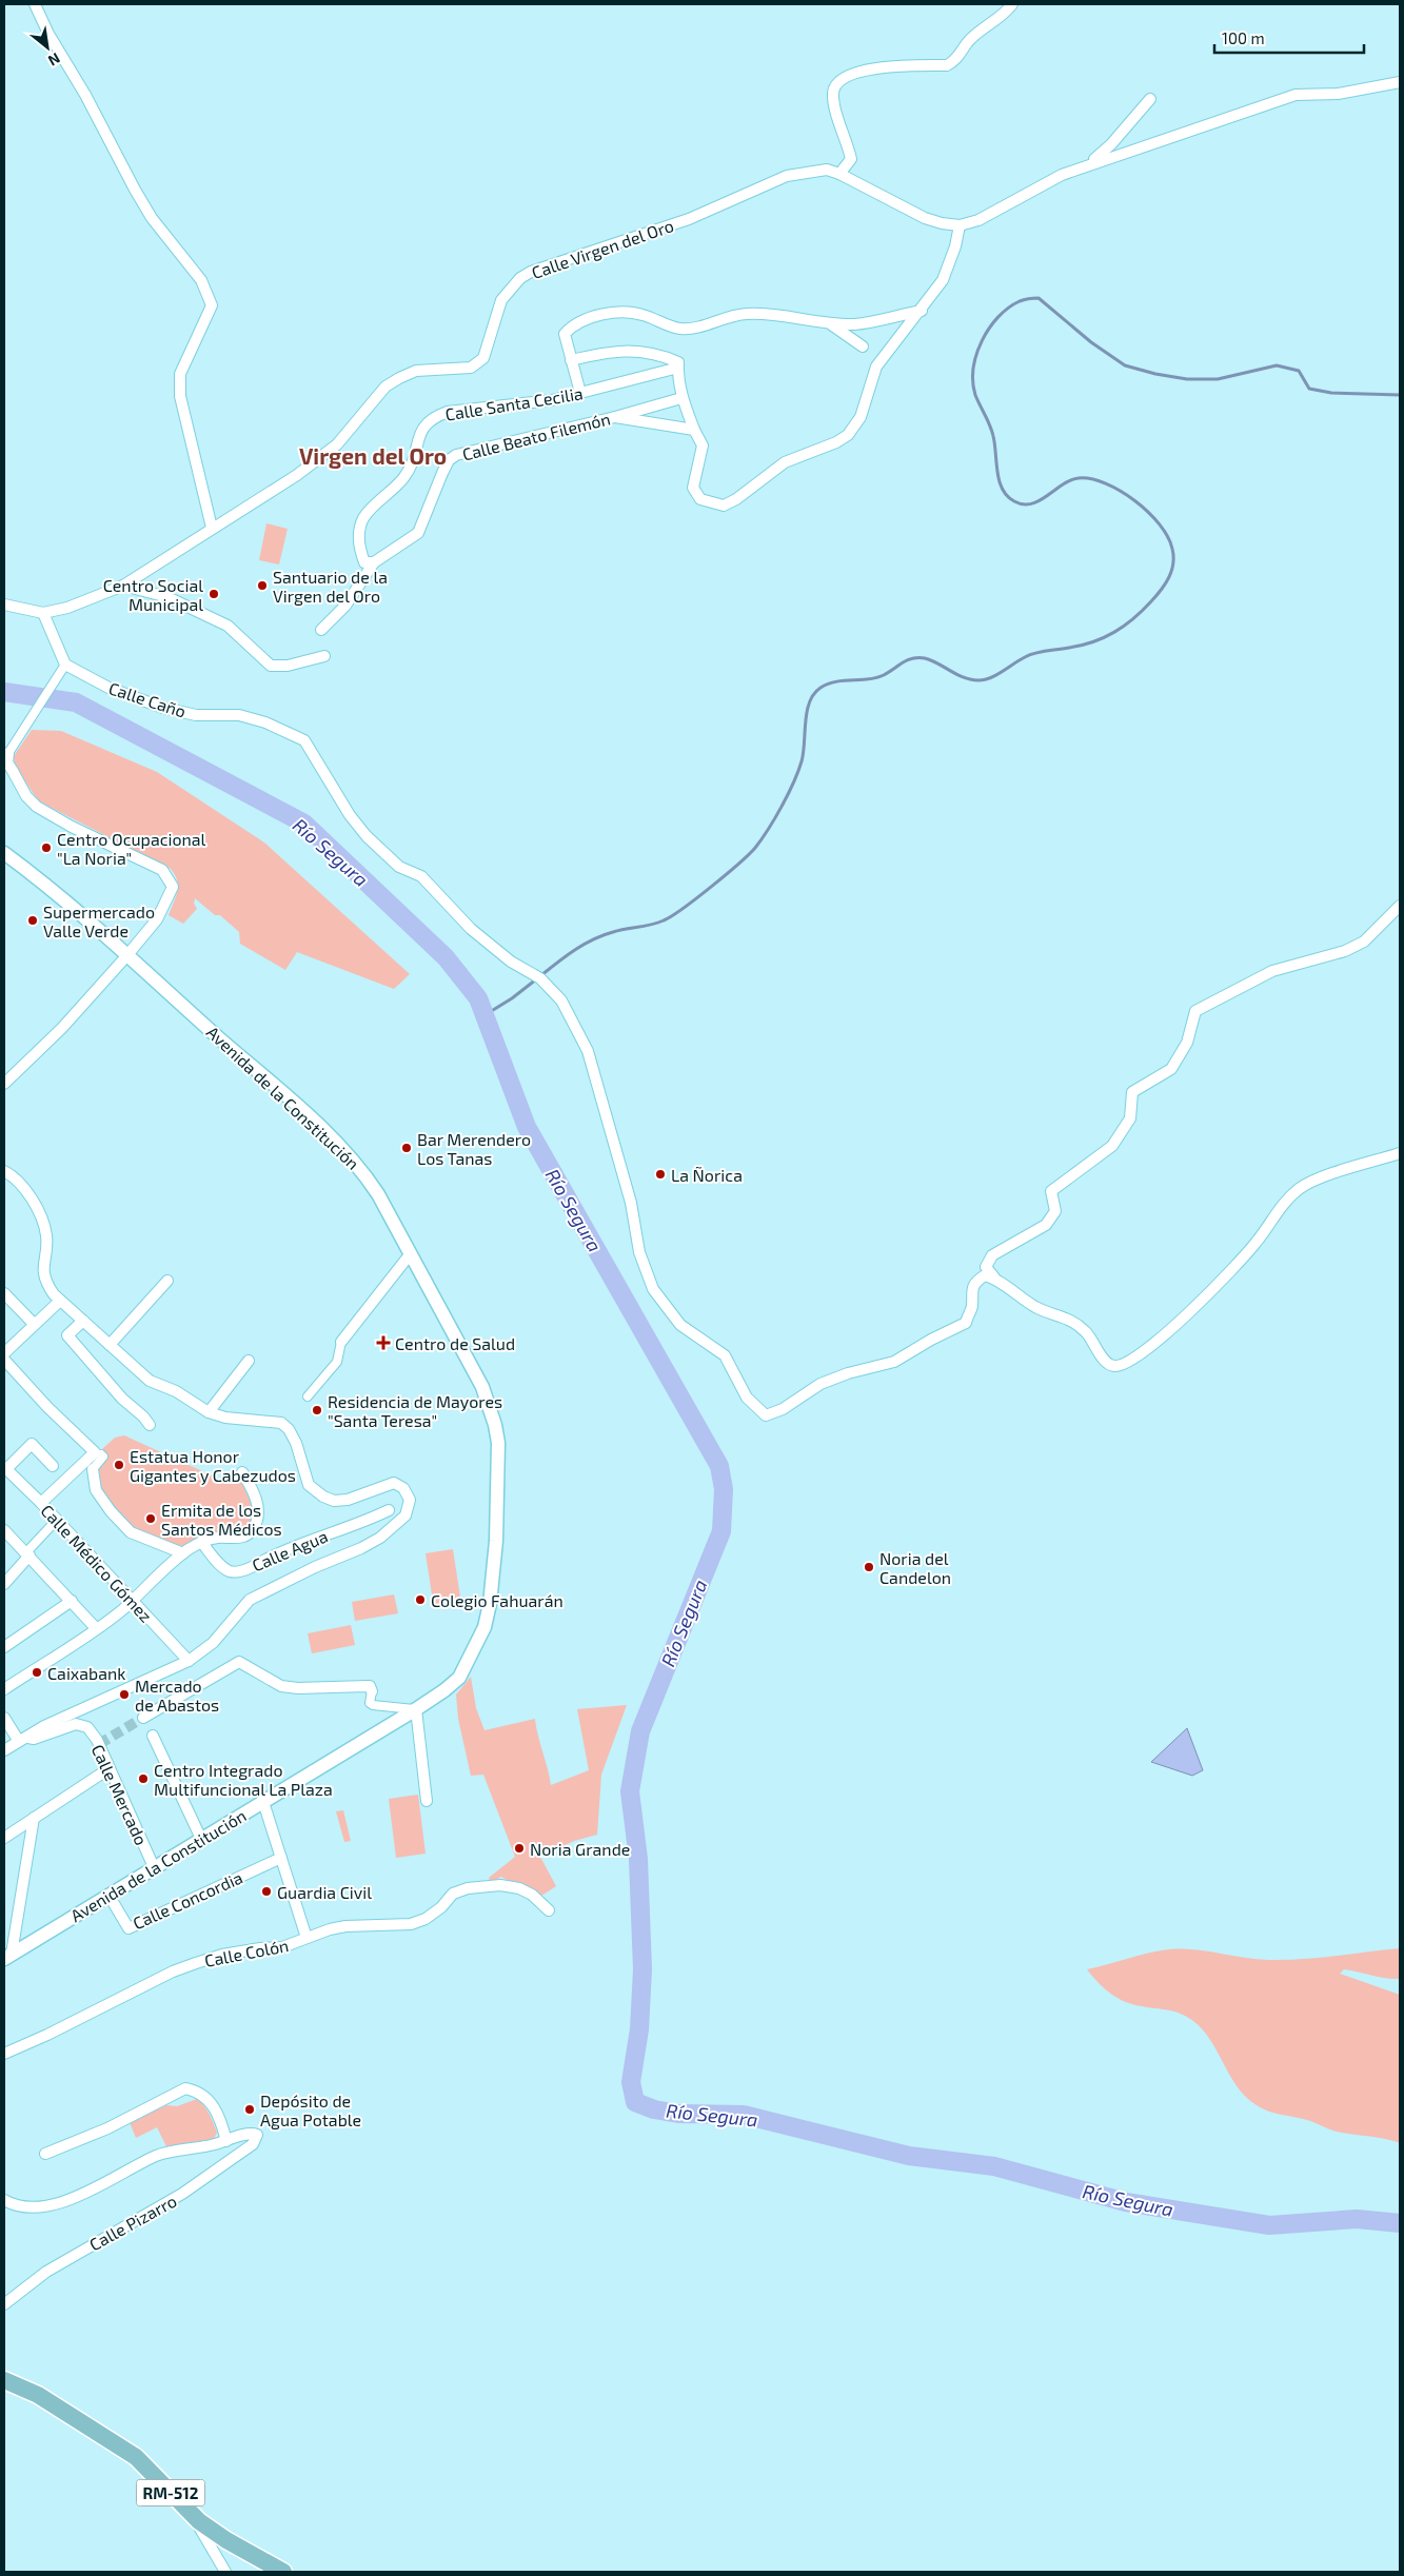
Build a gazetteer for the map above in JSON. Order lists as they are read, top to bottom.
{
  "streets": {
    "main road": ["RM-512"],
    "street": [
      "Calle Virgen del Oro",
      "Calle Santa Cecilia",
      "Calle Beato Filemón",
      "Calle Caño",
      "Avenida de la Constitución",
      "Calle Agua",
      "Calle Médico Gómez",
      "Calle Mercado",
      "Calle Concordia",
      "Calle Colón",
      "Calle Pizarro"
    ]
  },
  "crossings": [
    ["Calle Santa Cecilia", "Calle Beato Filemón"],
    ["Avenida de la Constitución", "Calle Mercado"],
    ["Avenida de la Constitución", "Calle Concordia"]
  ],
  "districts": ["Virgen del Oro"],
  "water": ["Río Segura"],
  "places": {
    "other": [
      "Santuario de la Virgen del Oro",
      "Centro Social Municipal",
      "Centro Ocupacional \"La Noria\"",
      "Supermercado Valle Verde",
      "Bar Merendero Los Tanas",
      "La Ñorica",
      "Residencia de Mayores \"Santa Teresa\"",
      "Estatua Honor Gigantes y Cabezudos",
      "Ermita de los Santos Médicos",
      "Noria del Candelon",
      "Colegio Fahuarán",
      "Caixabank",
      "Mercado de Abastos",
      "Centro Integrado Multifuncional La Plaza",
      "Noria Grande",
      "Guardia Civil",
      "Depósito de Agua Potable"
    ],
    "health": ["Centro de Salud"]
  },
  "scale_bar": "100 m",
  "north": "bottom right"
}
